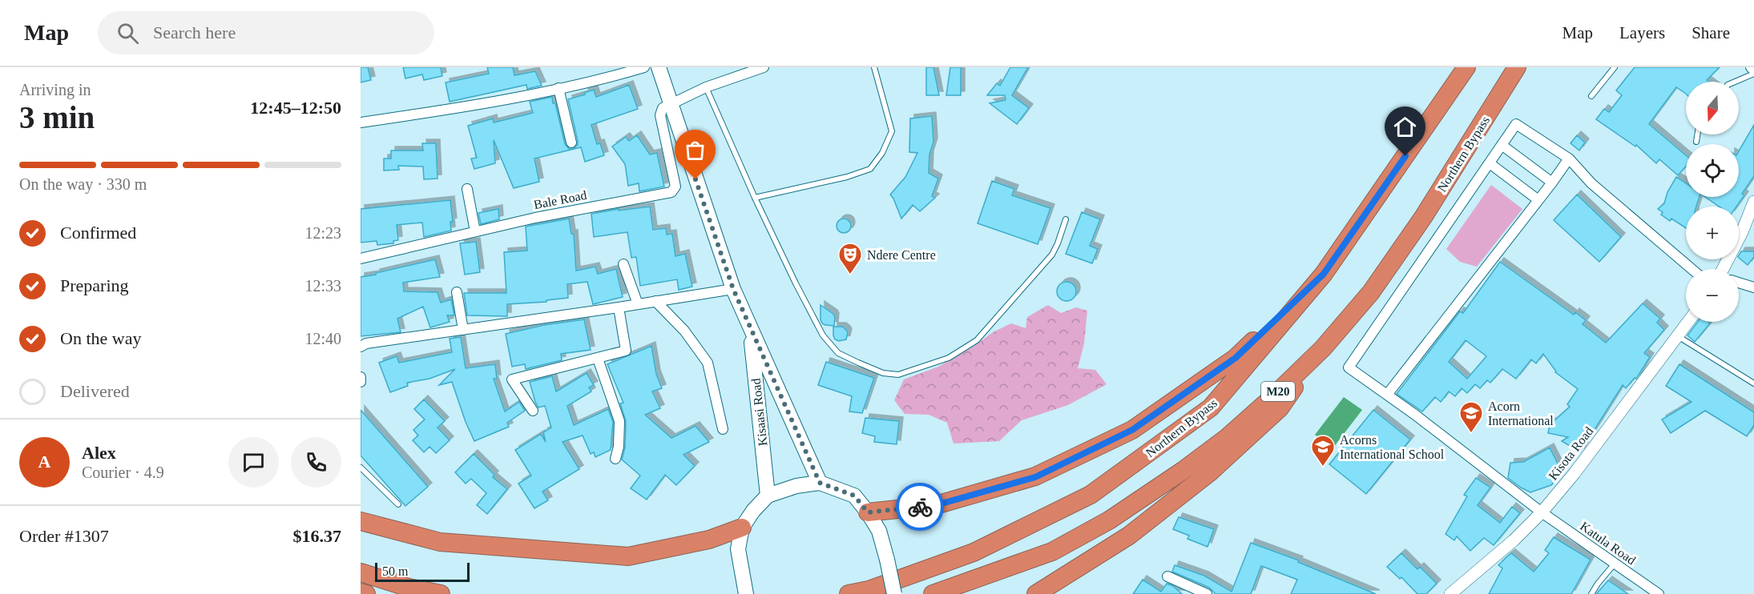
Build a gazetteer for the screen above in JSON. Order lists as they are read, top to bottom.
{
  "streets": {
    "highway": ["Northern Bypass", "M20"],
    "main road": ["Kisaasi Road"],
    "street": ["Bale Road", "Kisota Road", "Katula Road"]
  },
  "crossings": [
    ["Bale Road", "Kisaasi Road"],
    ["Kisota Road", "Katula Road"]
  ],
  "places": {
    "theatre": ["Ndere Centre"],
    "school or university": ["Acorn International", "Acorns International School"]
  },
  "scale_bar": "50 m",
  "north": "bottom",
  "page": {
    "header": "Map",
    "search": "Search here",
    "nav": ["Map", "Layers", "Share"],
    "heading": ["3 min", "Arriving in", "12:45–12:50"],
    "panel": [
      "Alex",
      "Courier · 4.9",
      "Order #1307",
      "$16.37"
    ],
    "map_buttons": ["+", "−"],
    "bar": "On the way · 330 m",
    "list": [
      ["Confirmed", "12:23"],
      ["Preparing", "12:33"],
      ["On the way", "12:40"],
      "Delivered"
    ],
    "round": "A",
    "scale": "50 m"
  }
}
